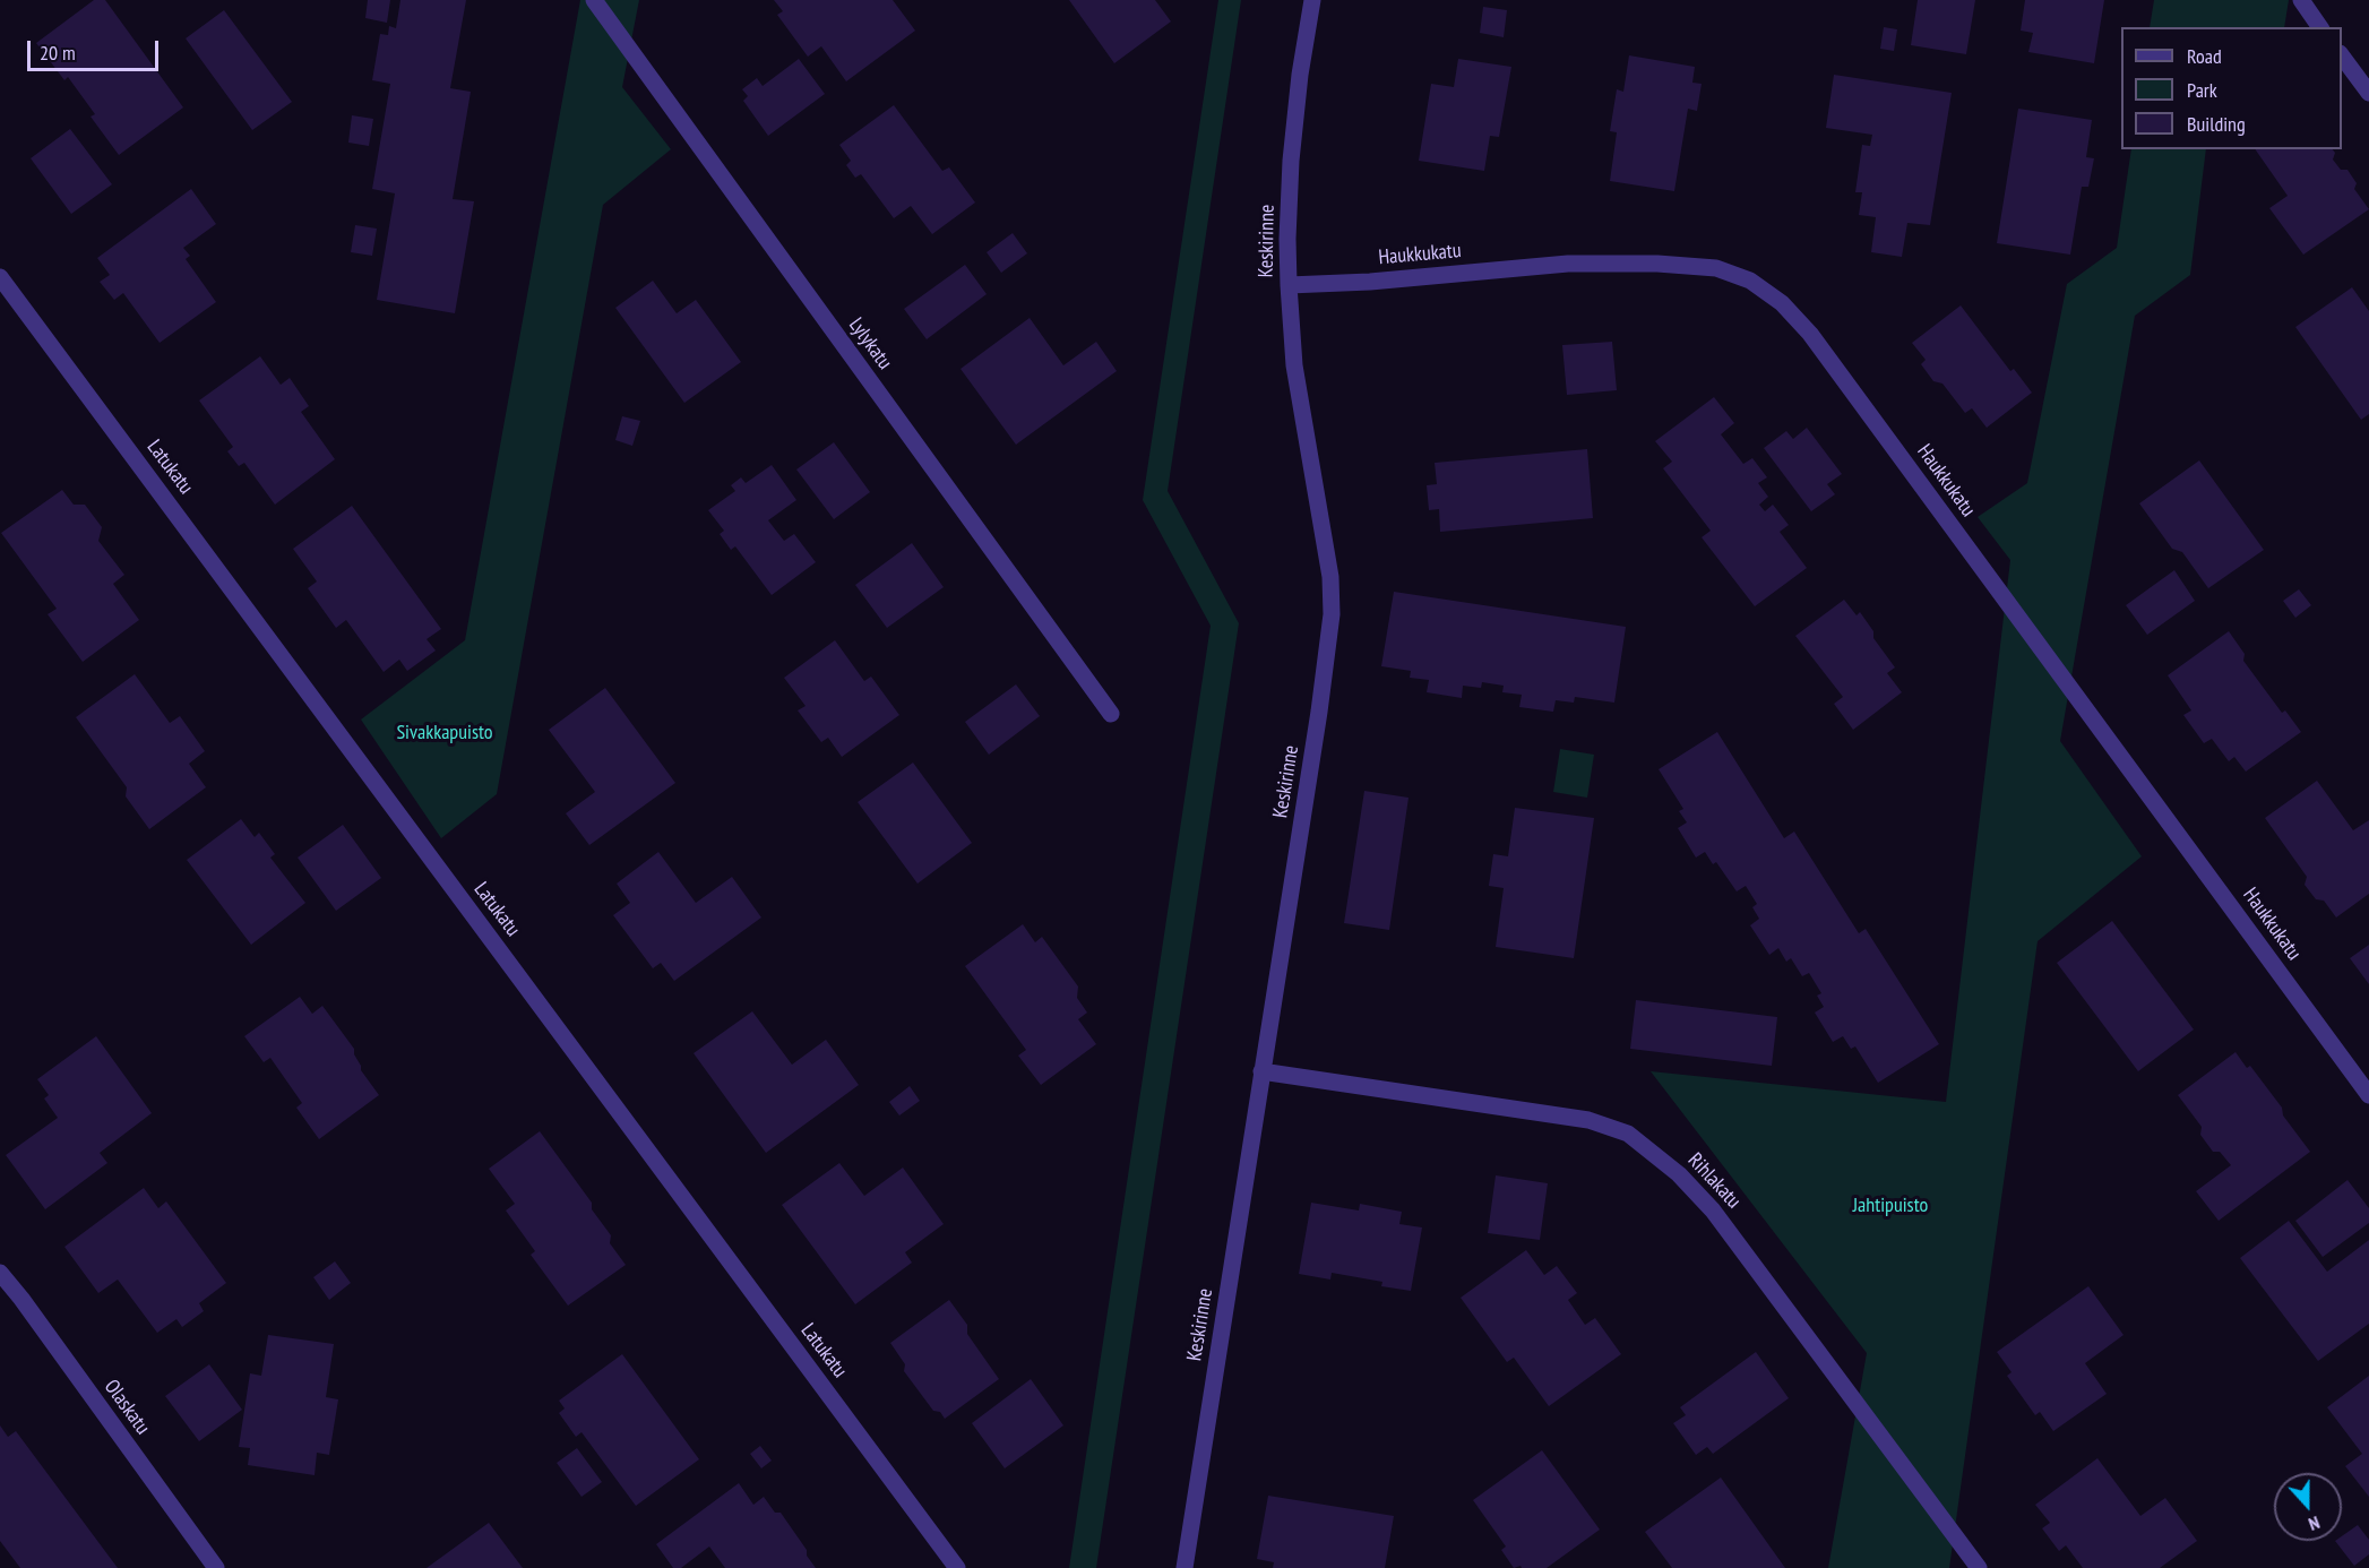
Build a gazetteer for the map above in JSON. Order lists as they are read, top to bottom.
{
  "streets": {
    "street": [
      "Keskirinne",
      "Haukkukatu",
      "Lylykatu",
      "Latukatu",
      "Rihlakatu",
      "Olaskatu"
    ]
  },
  "crossings": [
    ["Keskirinne", "Haukkukatu"],
    ["Keskirinne", "Rihlakatu"]
  ],
  "parks": ["Sivakkapuisto", "Jahtipuisto"],
  "legend": ["Road", "Park", "Building"],
  "scale_bar": "20 m",
  "north": "bottom"
}
